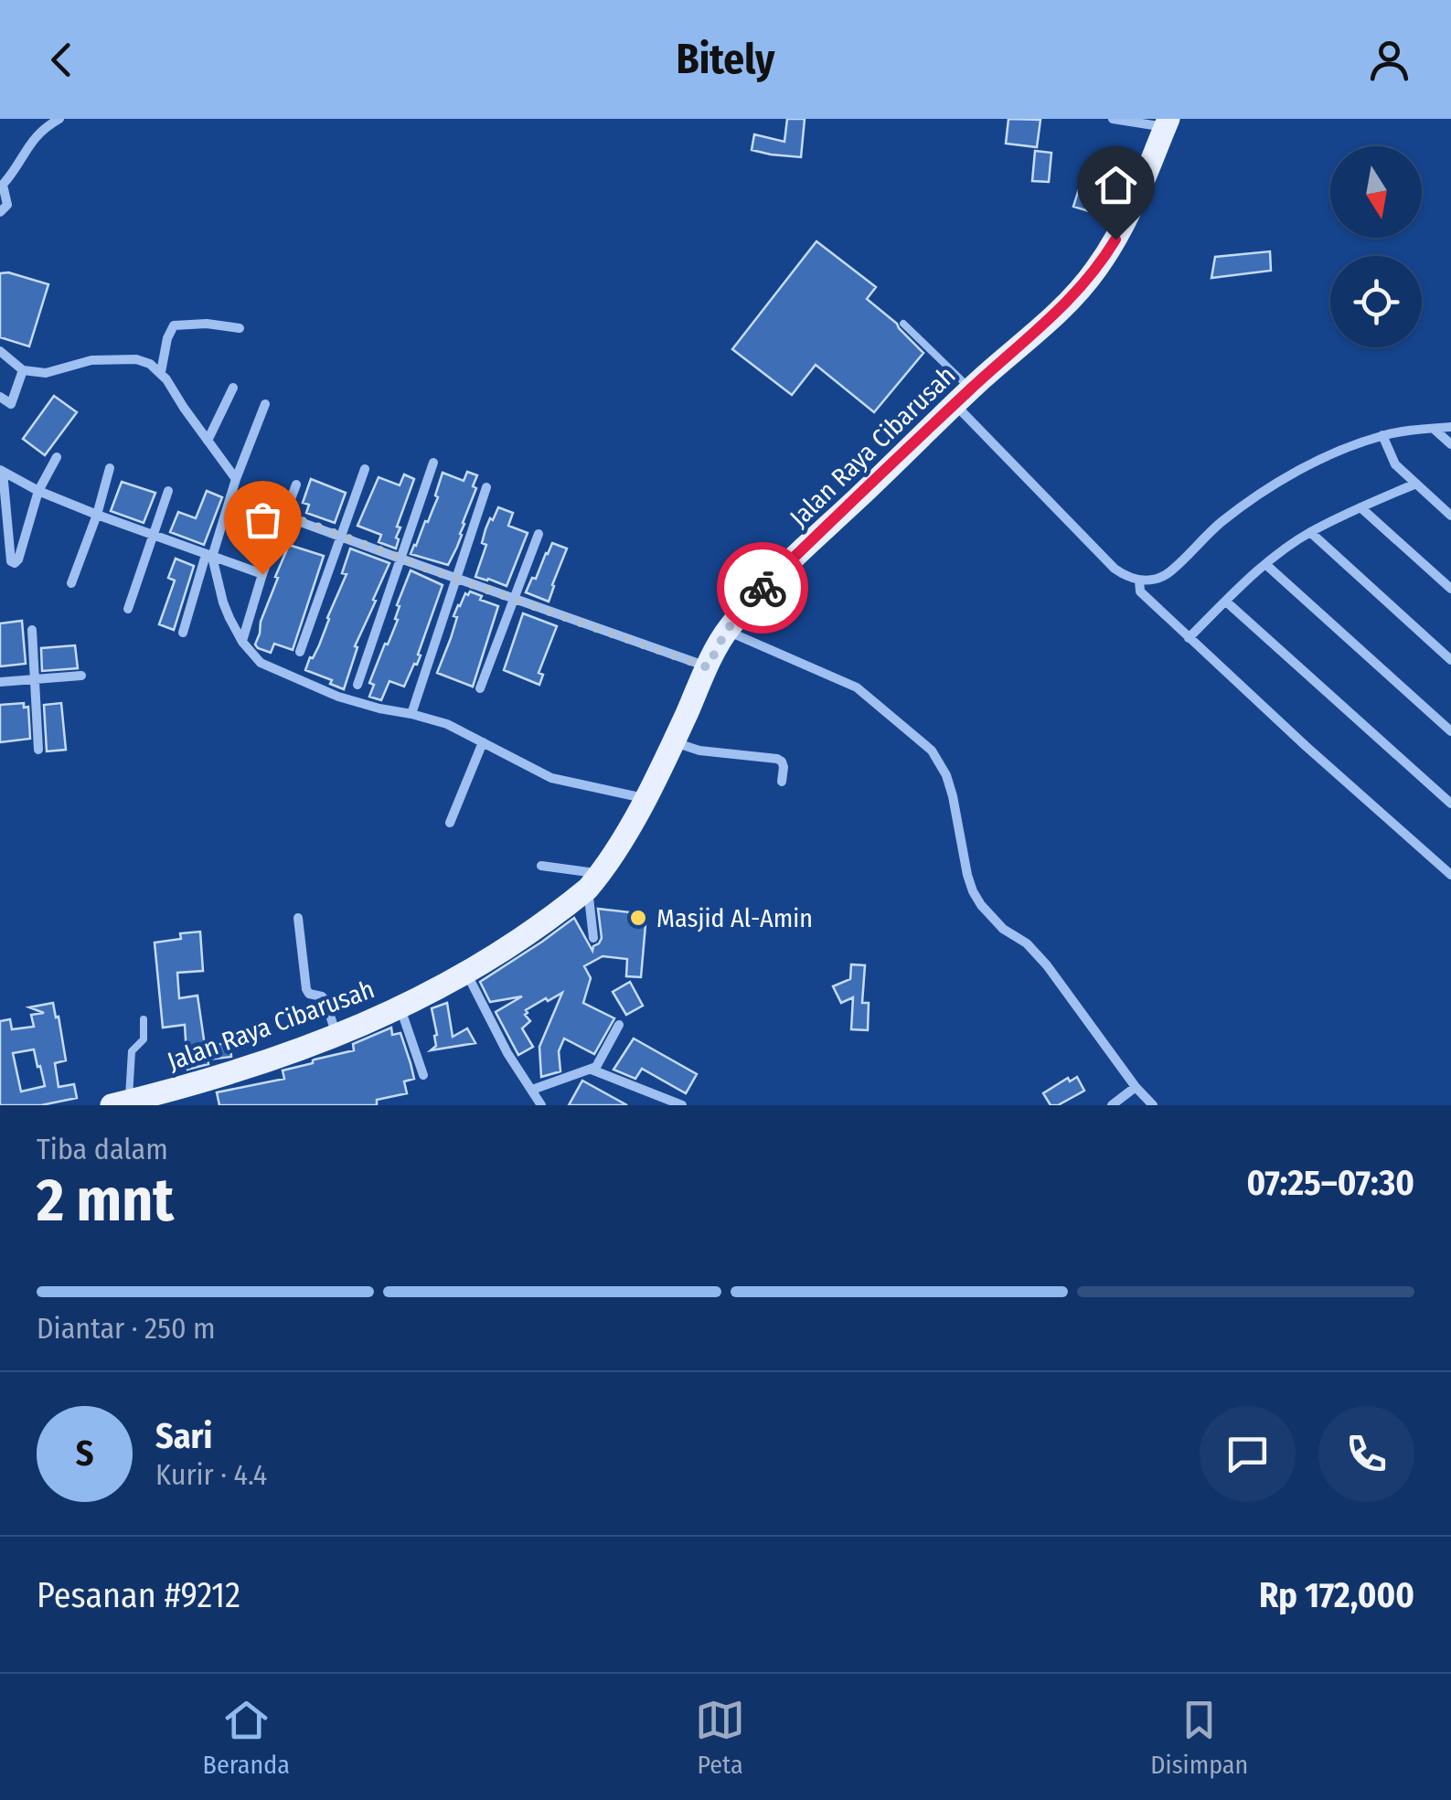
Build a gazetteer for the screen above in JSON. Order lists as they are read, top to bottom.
{
  "streets": {
    "main road": ["Jalan Raya Cibarusah"]
  },
  "places": ["Masjid Al-Amin"],
  "north": "bottom",
  "page": {
    "header": "Bitely",
    "heading": ["2 mnt", "Tiba dalam", "07:25–07:30"],
    "panel": [
      "Sari",
      "Kurir · 4.4",
      "Pesanan #9212",
      "Rp 172,000"
    ],
    "bar": "Diantar · 250 m",
    "round": "S",
    "tabs": ["Beranda", "Peta", "Disimpan"]
  }
}
